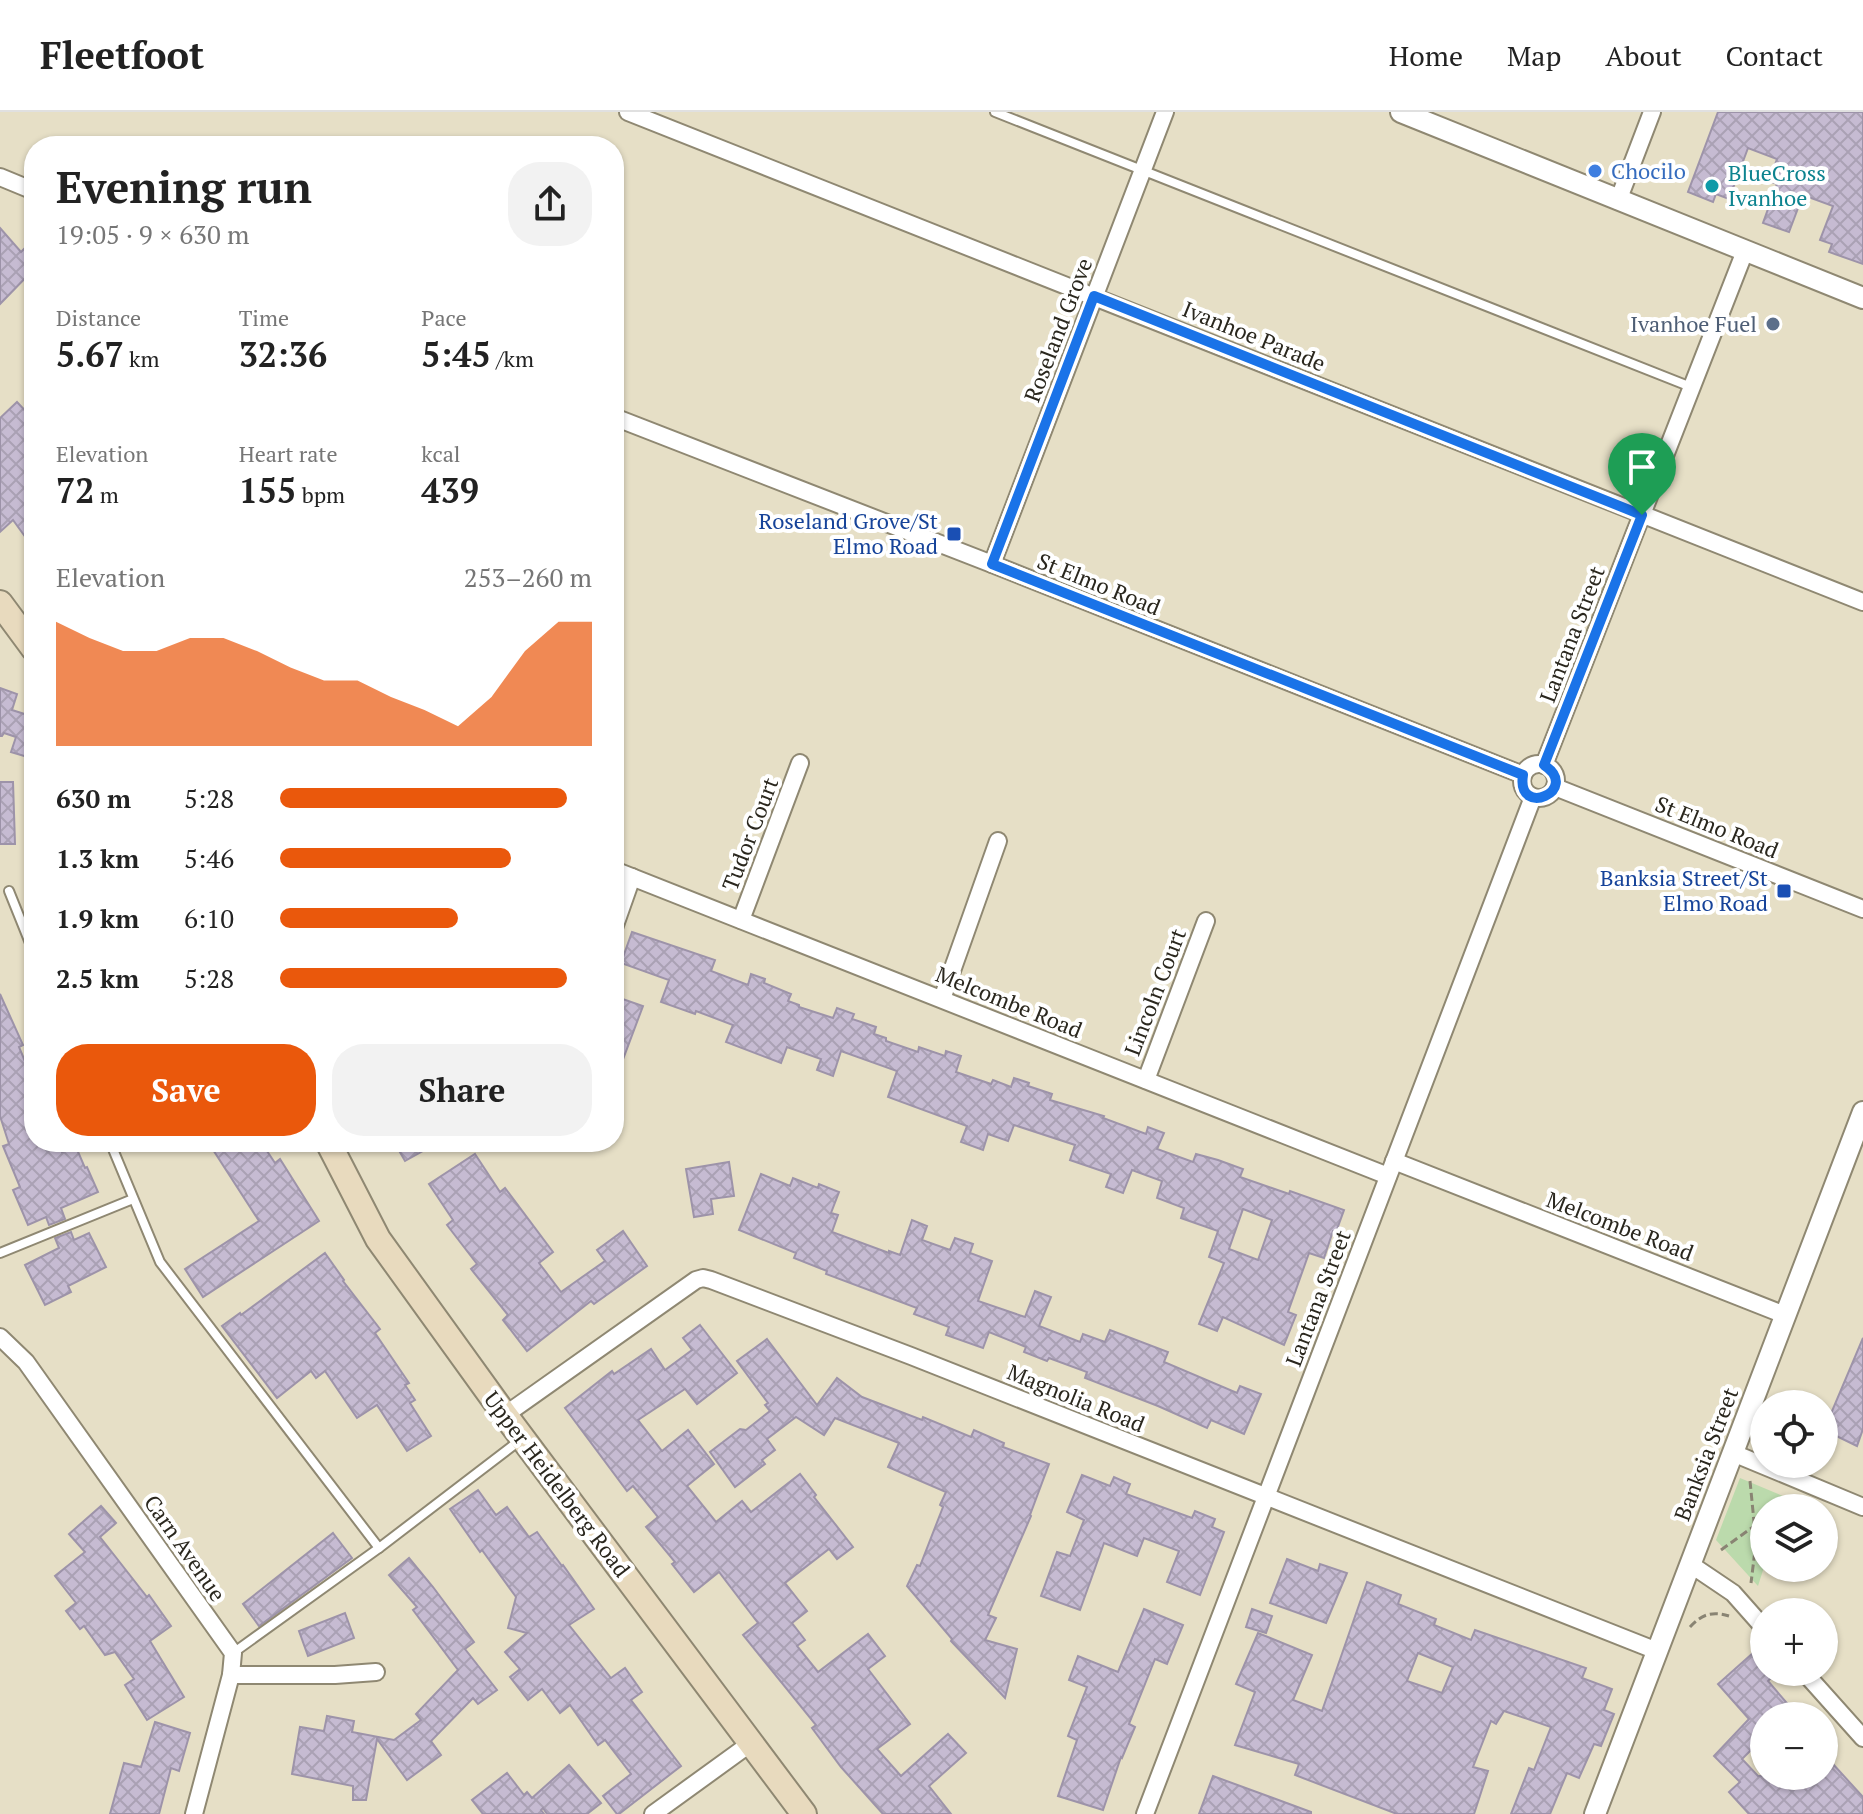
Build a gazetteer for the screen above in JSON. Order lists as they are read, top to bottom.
{
  "streets": {
    "main road": ["Upper Heidelberg Road"],
    "street": [
      "Roseland Grove",
      "Ivanhoe Parade",
      "St Elmo Road",
      "Lantana Street",
      "Tudor Court",
      "Lincoln Court",
      "Melcombe Road",
      "Magnolia Road",
      "Banksia Street",
      "Carn Avenue"
    ]
  },
  "crossings": [
    ["Roseland Grove", "Ivanhoe Parade"],
    ["Roseland Grove", "St Elmo Road"],
    ["Ivanhoe Parade", "Lantana Street"],
    ["St Elmo Road", "Lantana Street"],
    ["Lantana Street", "Melcombe Road"],
    ["Lantana Street", "Magnolia Road"],
    ["Tudor Court", "Melcombe Road"],
    ["Lincoln Court", "Melcombe Road"],
    ["Melcombe Road", "Banksia Street"],
    ["Magnolia Road", "Banksia Street"],
    ["Magnolia Road", "Upper Heidelberg Road"]
  ],
  "places": {
    "other": ["Chocilo", "BlueCross Ivanhoe", "Ivanhoe Fuel"],
    "transit": ["Roseland Grove/St Elmo Road", "Banksia Street/St Elmo Road"]
  },
  "page": {
    "header": "Fleetfoot",
    "nav": [
      "Home",
      "Map",
      "About",
      "Contact"
    ],
    "heading": ["Evening run", "19:05 · 9 × 630 m"],
    "stats": [
      ["Distance", "5.67 km"],
      ["Time", "32:36"],
      ["Pace", "5:45 /km"],
      ["Elevation", "72 m"],
      ["Heart rate", "155 bpm"],
      ["kcal", "439"]
    ],
    "chart": ["Elevation", "253–260 m"],
    "list": [
      {
        "name": "630 m",
        "note": "5:28"
      },
      {
        "name": "1.3 km",
        "note": "5:46"
      },
      {
        "name": "1.9 km",
        "note": "6:10"
      },
      {
        "name": "2.5 km",
        "note": "5:28"
      }
    ],
    "buttons": ["Save", "Share"],
    "map_buttons": ["+", "−"]
  }
}
